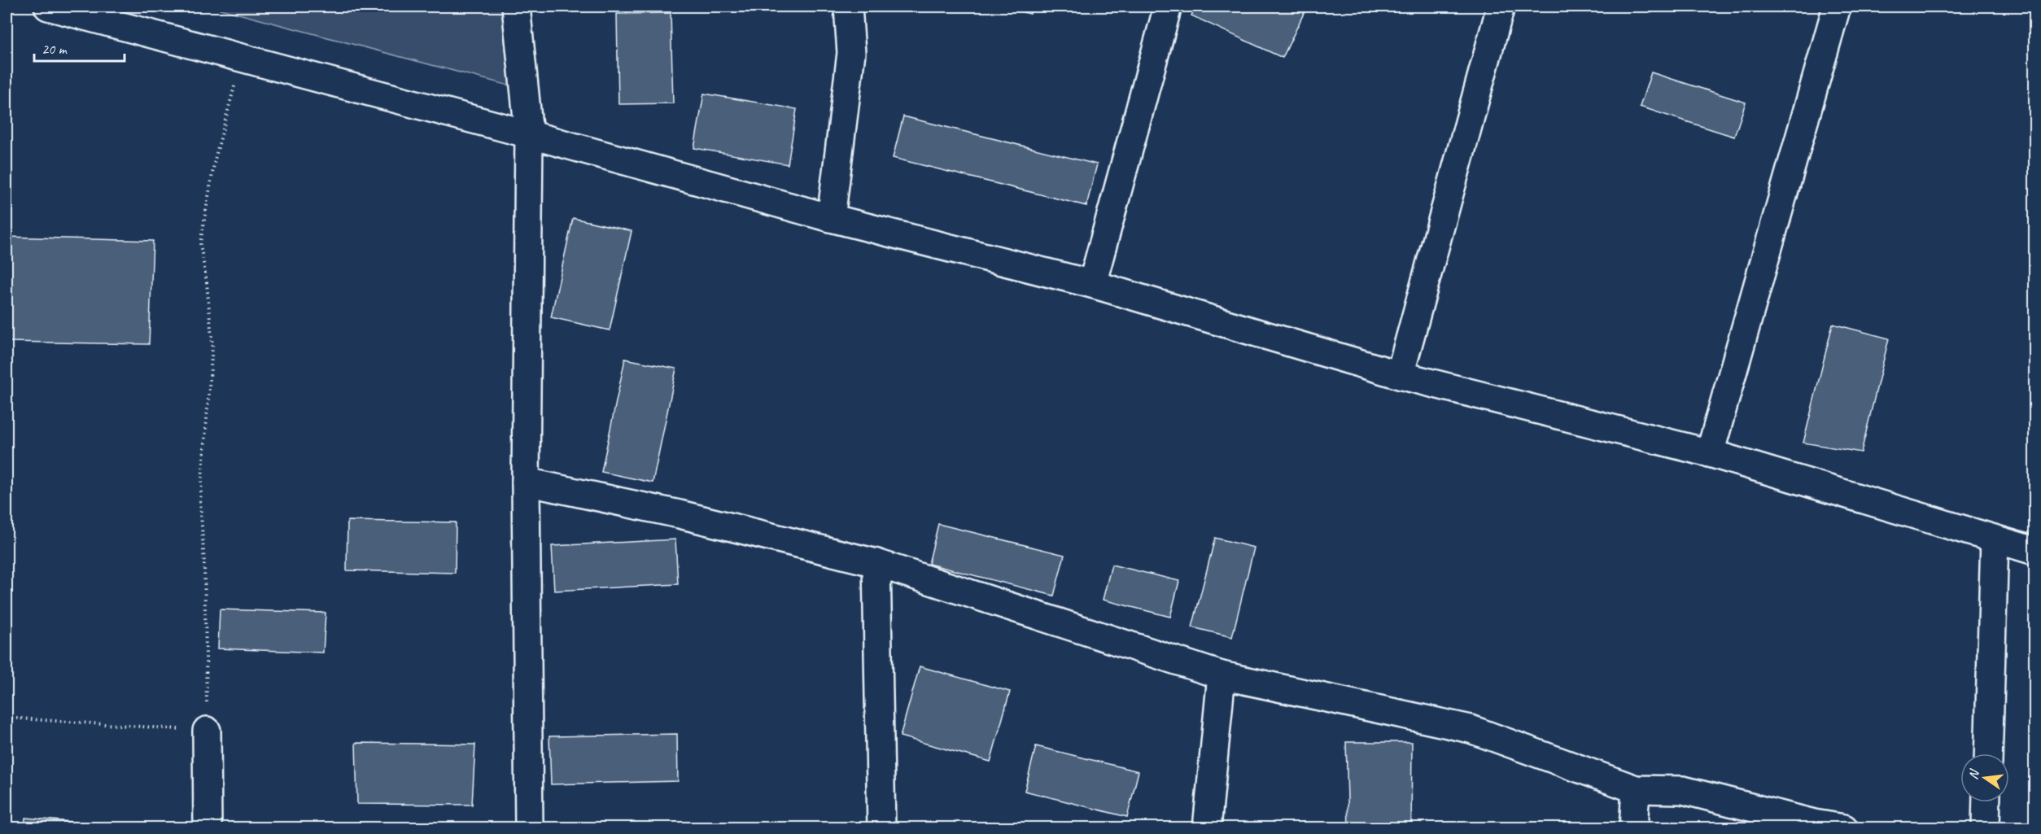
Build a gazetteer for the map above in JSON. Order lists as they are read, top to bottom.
{
  "scale_bar": "20 m",
  "north": "left"
}
